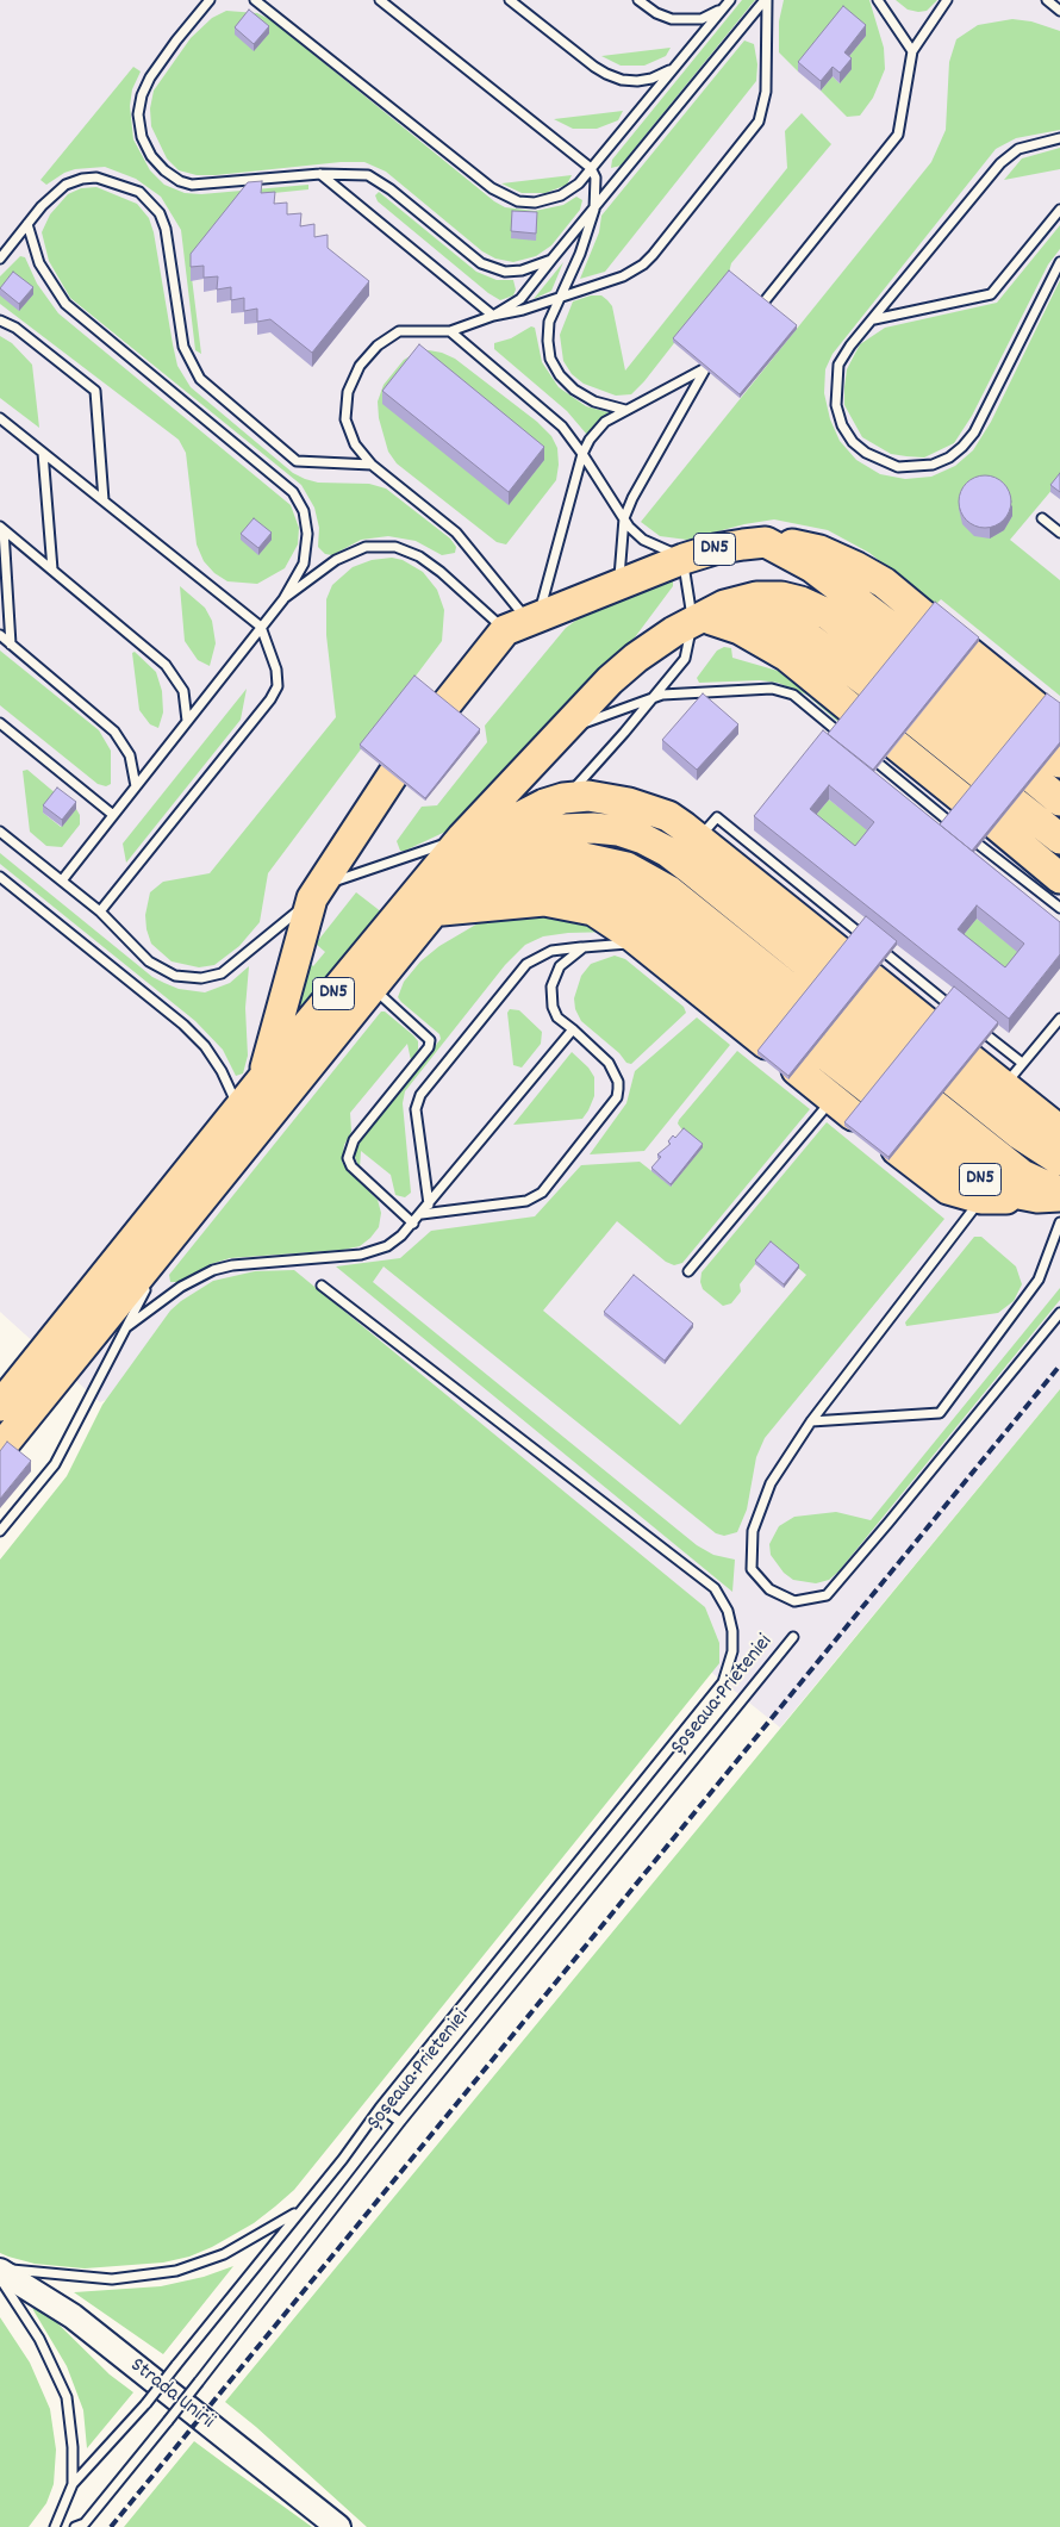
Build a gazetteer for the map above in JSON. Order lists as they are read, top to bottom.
{
  "streets": {
    "highway": ["DN5"],
    "main road": ["Strada Unirii"],
    "lane": ["Șoseaua Prieteniei"]
  }
}
